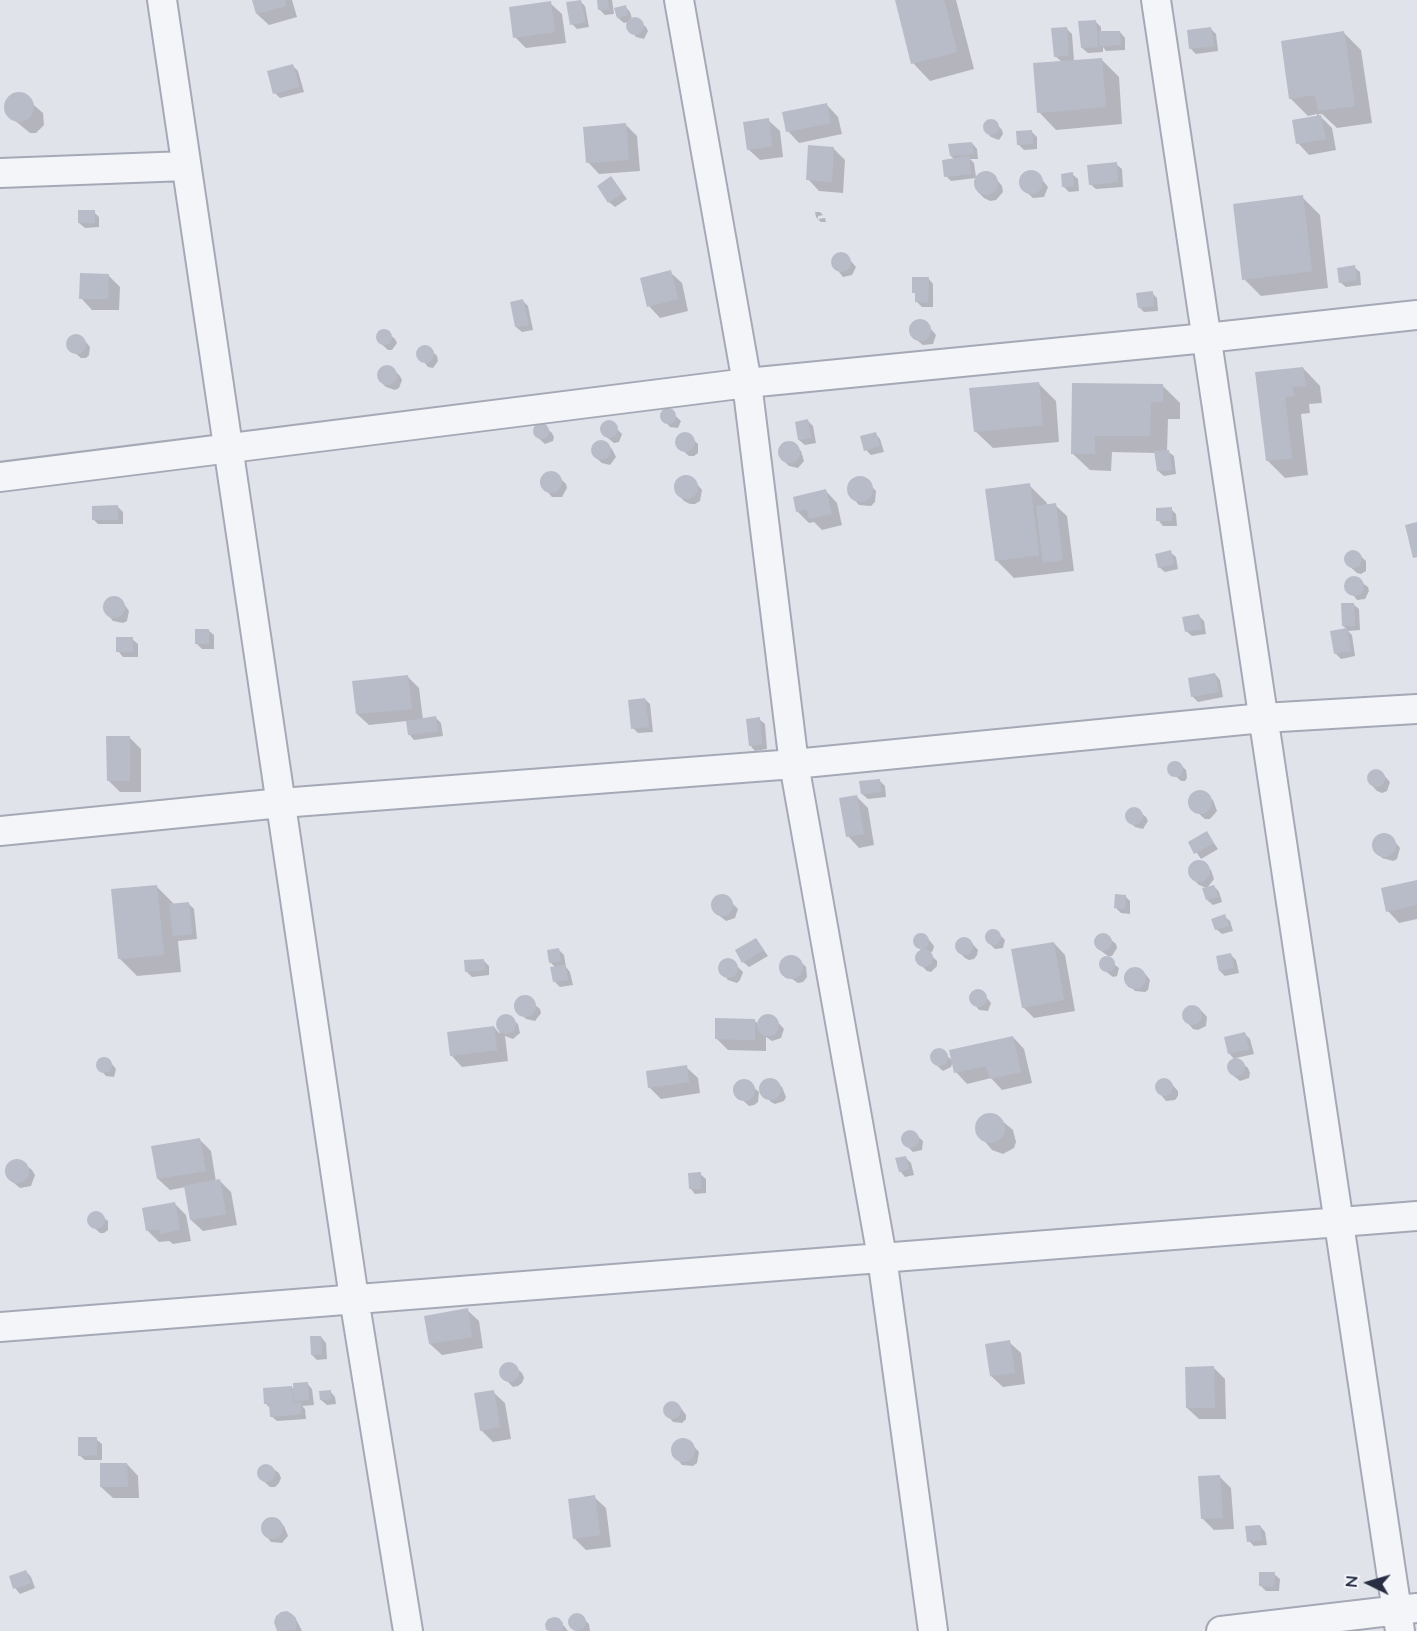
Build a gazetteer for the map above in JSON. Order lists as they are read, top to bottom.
{
  "north": "left"
}
